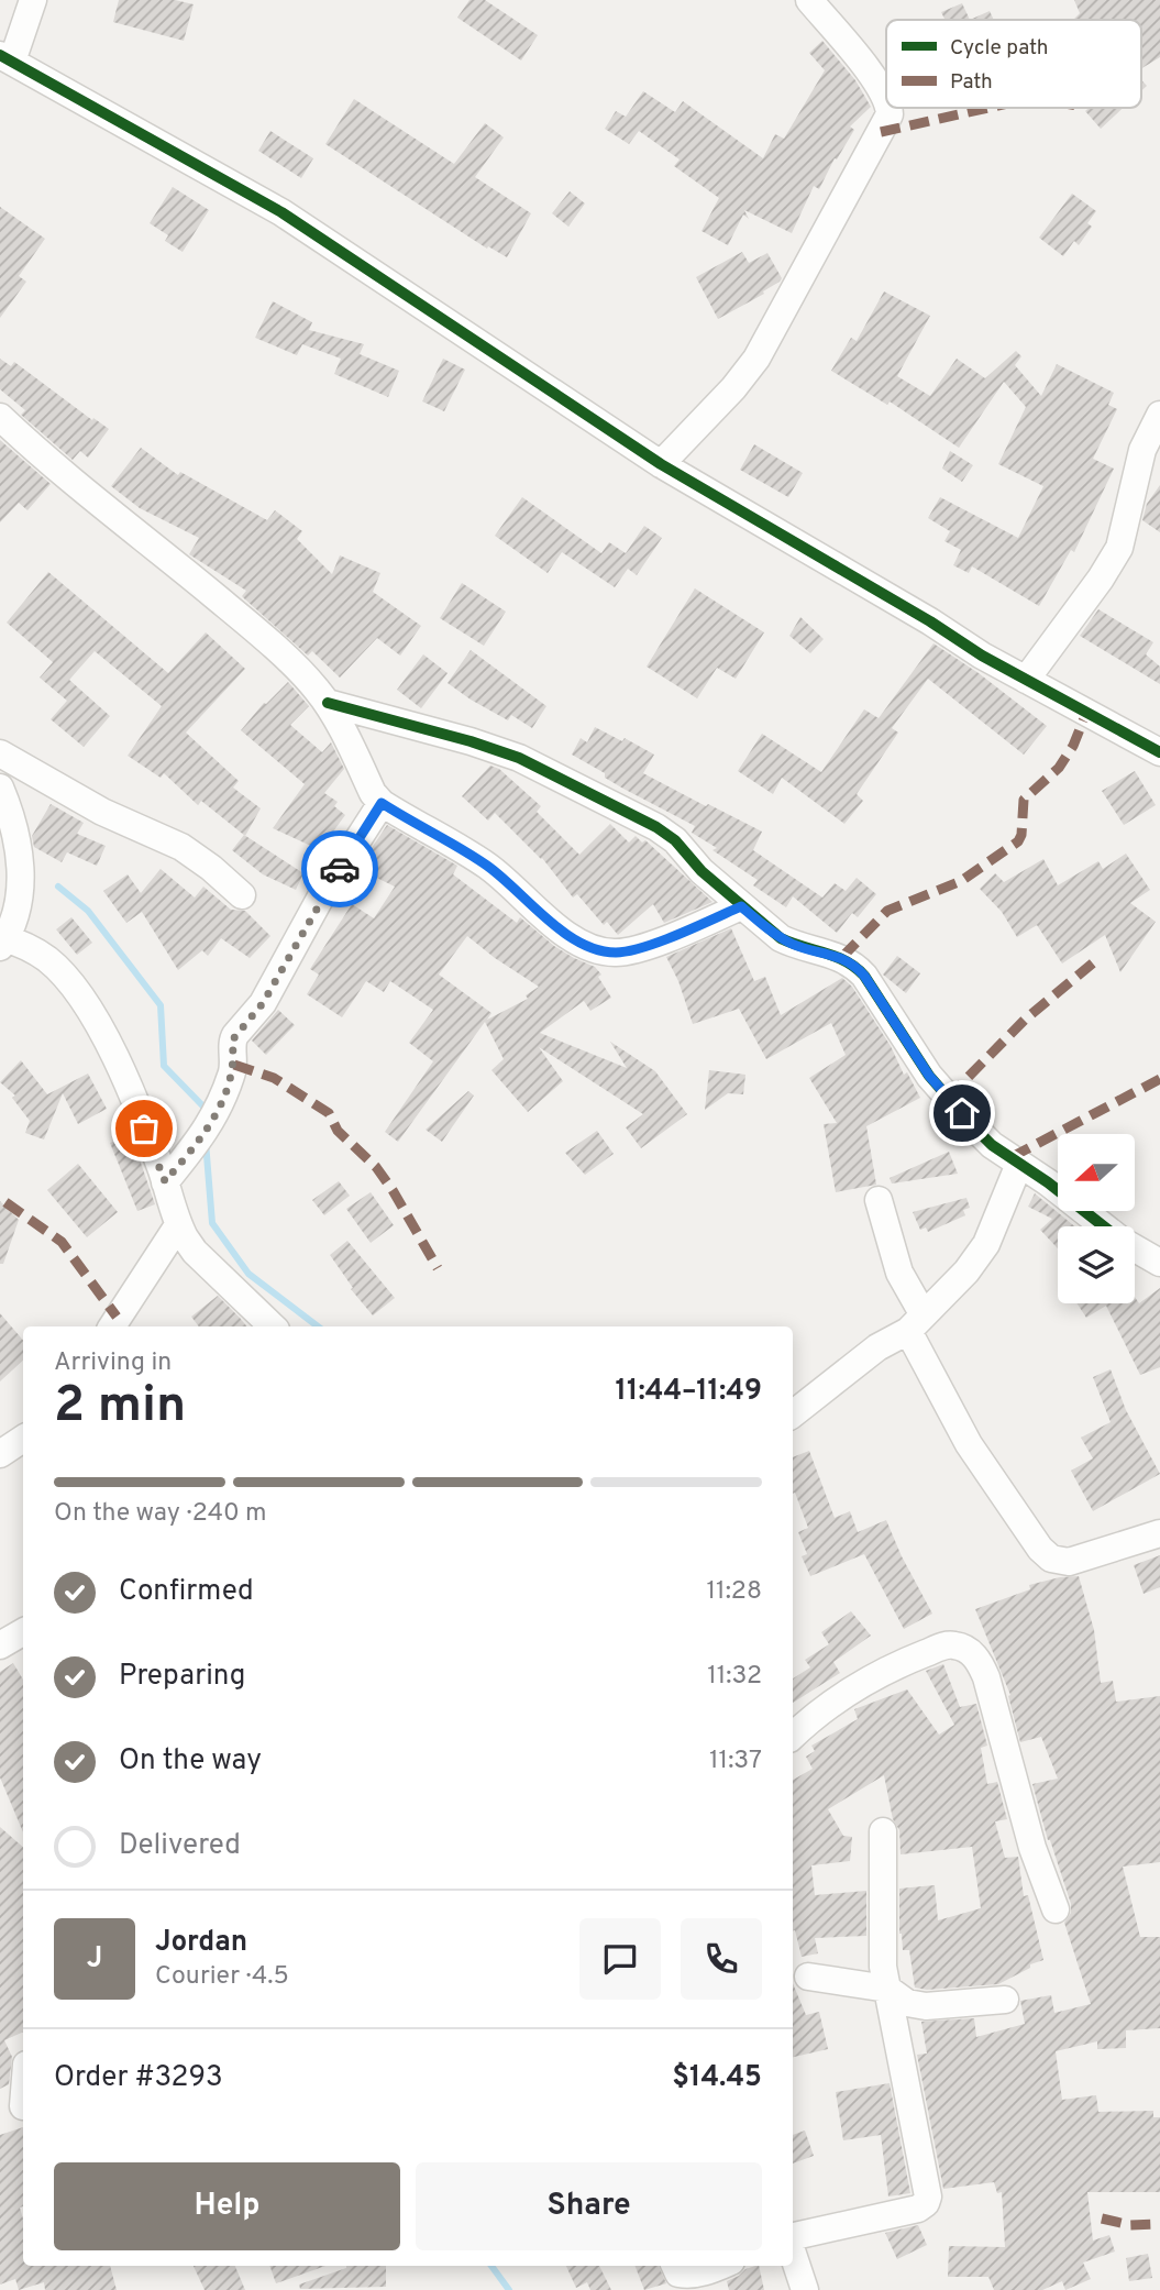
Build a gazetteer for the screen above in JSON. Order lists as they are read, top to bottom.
{
  "legend": ["Cycle path", "Path"],
  "north": "left",
  "page": {
    "heading": ["2 min", "Arriving in", "11:44–11:49"],
    "panel": [
      "Jordan",
      "Courier · 4.5",
      "Order #3293",
      "$14.45"
    ],
    "bar": "On the way · 240 m",
    "list": [
      ["Confirmed", "11:28"],
      ["Preparing", "11:32"],
      ["On the way", "11:37"],
      "Delivered"
    ],
    "round": "J",
    "buttons": ["Help", "Share"]
  }
}
